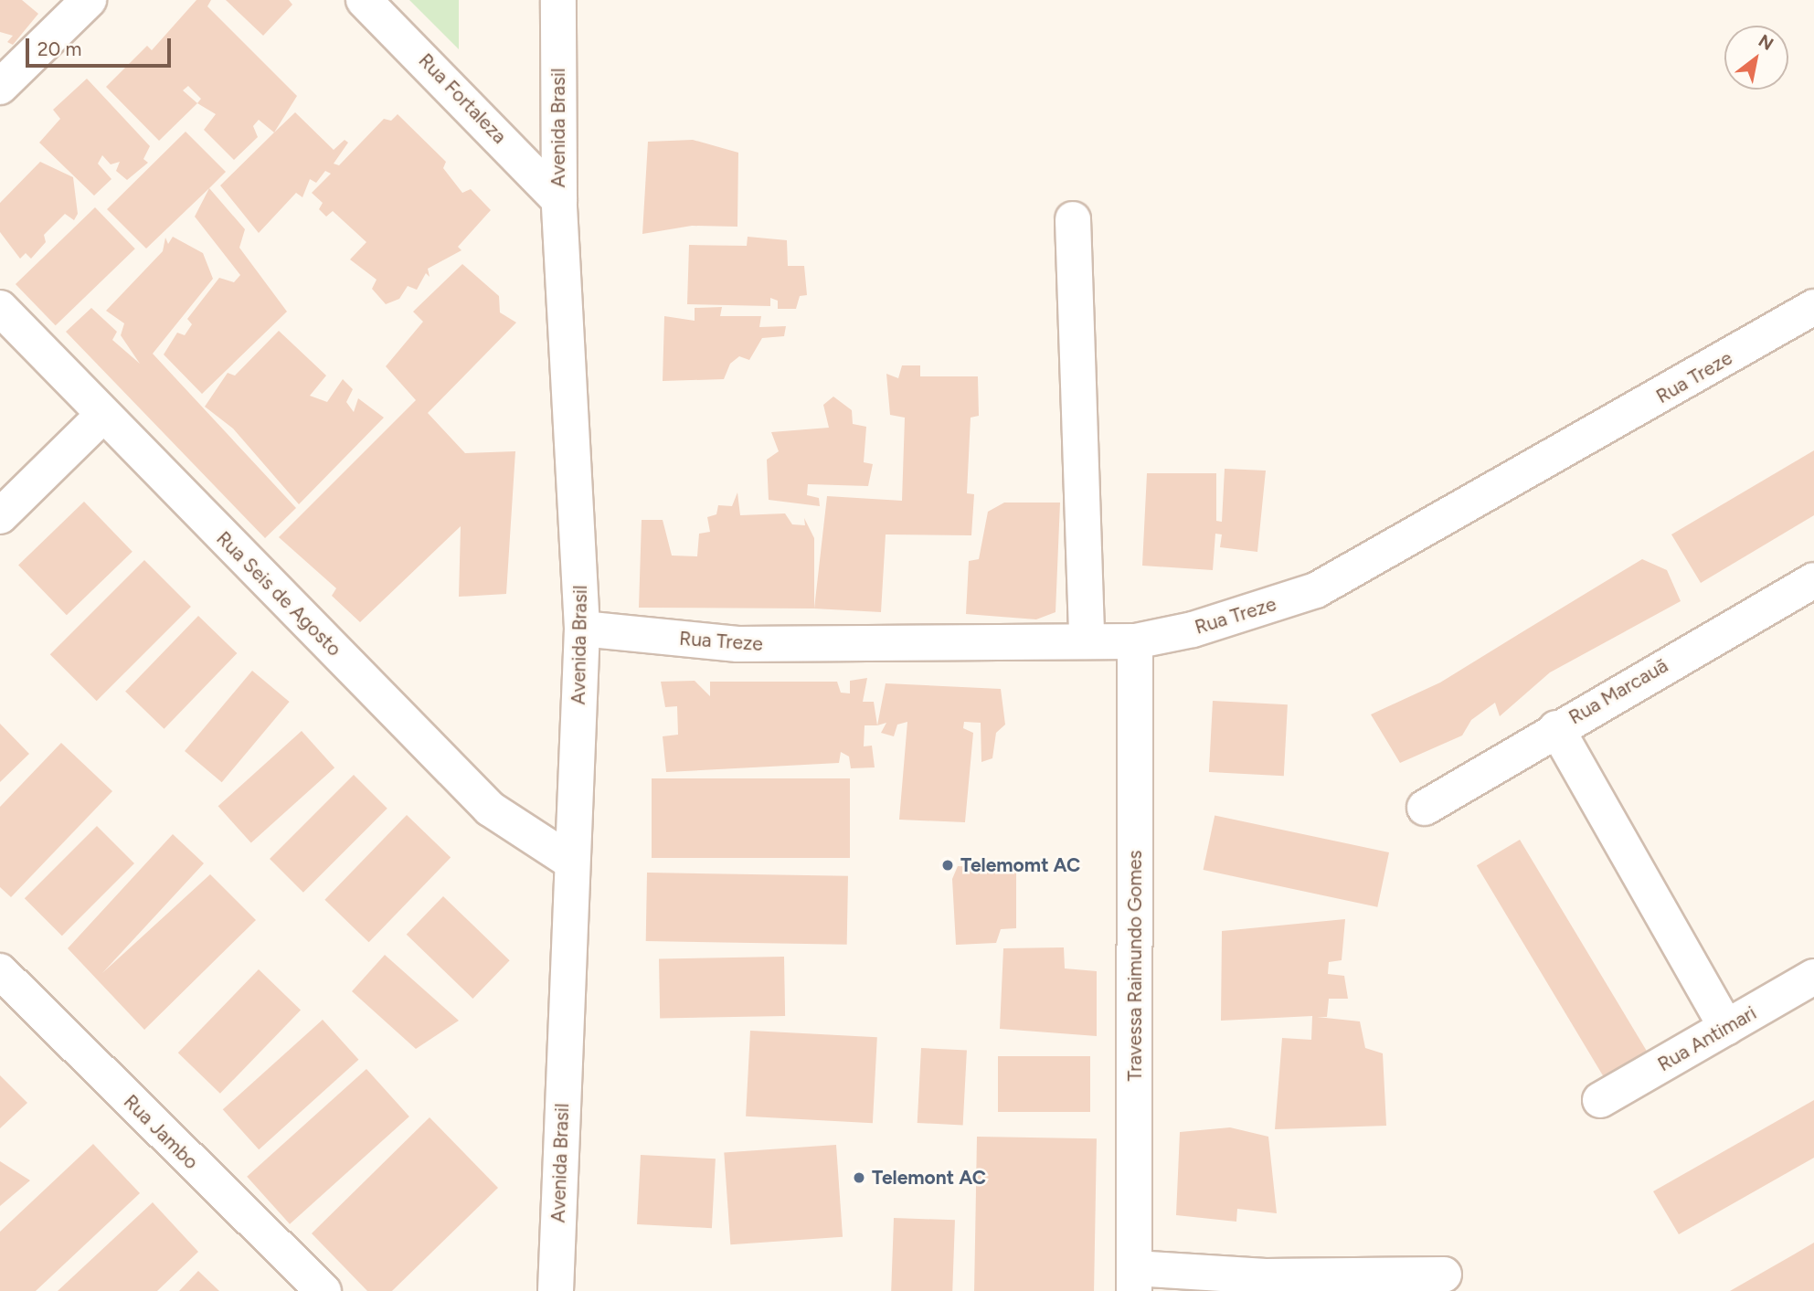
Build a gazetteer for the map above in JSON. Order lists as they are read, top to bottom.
{
  "streets": {
    "street": [
      "Rua Fortaleza",
      "Avenida Brasil",
      "Rua Treze",
      "Rua Seis de Agosto",
      "Rua Marcauã",
      "Travessa Raimundo Gomes",
      "Rua Antimari",
      "Rua Jambo"
    ]
  },
  "crossings": [
    ["Rua Fortaleza", "Avenida Brasil"],
    ["Avenida Brasil", "Rua Treze"],
    ["Avenida Brasil", "Rua Seis de Agosto"],
    ["Rua Treze", "Travessa Raimundo Gomes"]
  ],
  "places": ["Telemomt AC", "Telemont AC"],
  "scale_bar": "20 m",
  "north": "top right"
}
